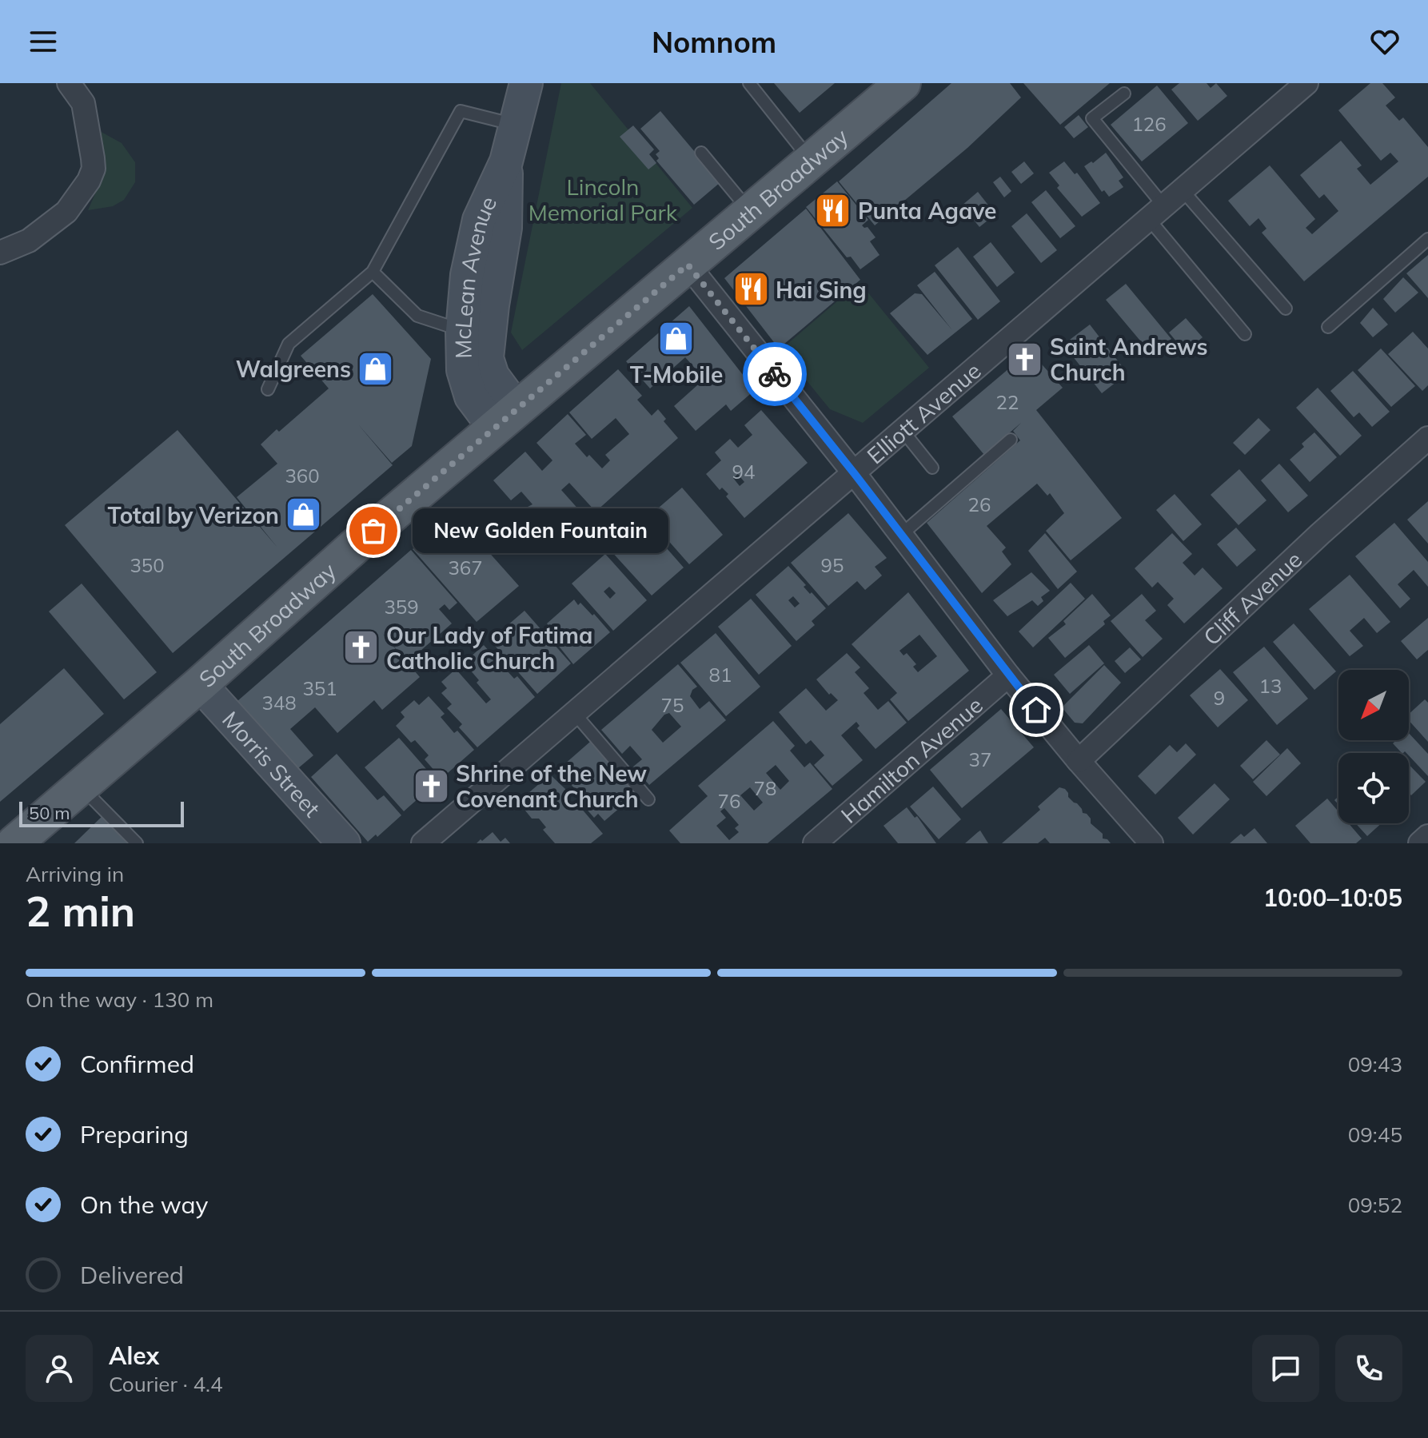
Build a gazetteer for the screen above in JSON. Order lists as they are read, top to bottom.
{
  "streets": {
    "main road": ["South Broadway"],
    "street": [
      "McLean Avenue",
      "Elliott Avenue",
      "Cliff Avenue",
      "Hamilton Avenue",
      "Morris Street"
    ]
  },
  "crossings": [
    ["South Broadway", "McLean Avenue"],
    ["South Broadway", "Morris Street"]
  ],
  "parks": ["Lincoln Memorial Park"],
  "places": {
    "restaurant": ["Punta Agave", "Hai Sing"],
    "shop": ["T-Mobile", "Walgreens", "Total by Verizon"],
    "church": ["Saint Andrews Church", "Our Lady of Fatima Catholic Church", "Shrine of the New Covenant Church"],
    "other": ["New Golden Fountain"]
  },
  "house_numbers": [
    "126",
    "22",
    "94",
    "360",
    "26",
    "350",
    "95",
    "367",
    "359",
    "81",
    "13",
    "351",
    "9",
    "348",
    "75",
    "37",
    "78",
    "76"
  ],
  "scale_bar": "50 m",
  "north": "bottom left",
  "page": {
    "header": "Nomnom",
    "bubble": "New Golden Fountain",
    "scale": "50 m",
    "heading": ["2 min", "Arriving in", "10:00–10:05"],
    "panel": ["Alex", "Courier · 4.4"],
    "bar": "On the way · 130 m",
    "list": [
      ["Confirmed", "09:43"],
      ["Preparing", "09:45"],
      ["On the way", "09:52"],
      "Delivered"
    ]
  }
}
